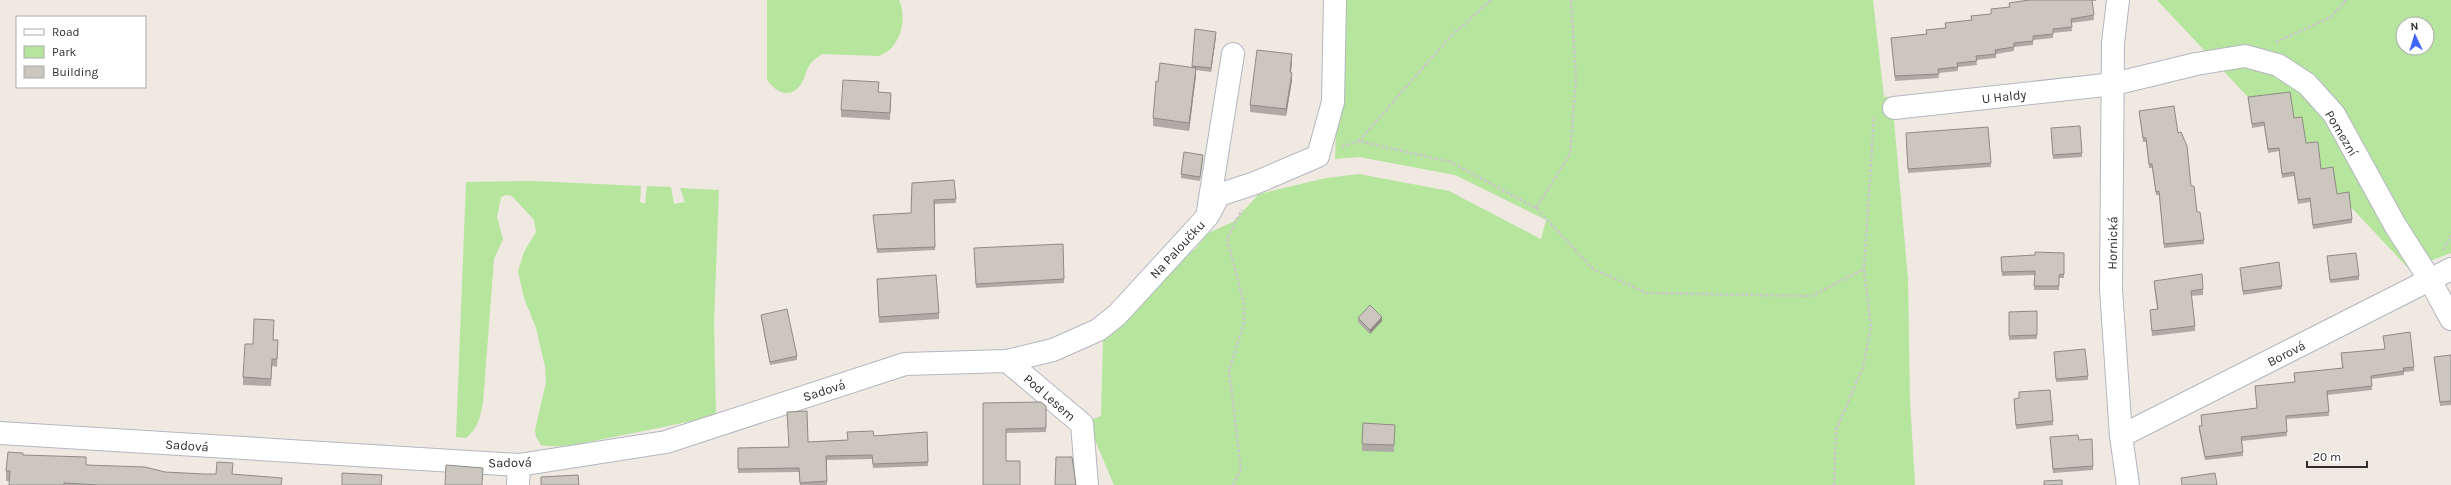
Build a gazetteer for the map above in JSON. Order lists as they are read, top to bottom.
{
  "streets": {
    "street": [
      "U Haldy",
      "Pomezní",
      "Hornická",
      "Na Paloučku",
      "Borová",
      "Sadová",
      "Pod Lesem"
    ]
  },
  "crossings": [
    ["U Haldy", "Pomezní"],
    ["U Haldy", "Hornická"],
    ["Pomezní", "Hornická"],
    ["Pomezní", "Borová"],
    ["Hornická", "Borová"],
    ["Na Paloučku", "Sadová"],
    ["Na Paloučku", "Pod Lesem"],
    ["Sadová", "Pod Lesem"]
  ],
  "legend": ["Road", "Park", "Building"],
  "scale_bar": "20 m",
  "north": "top"
}
